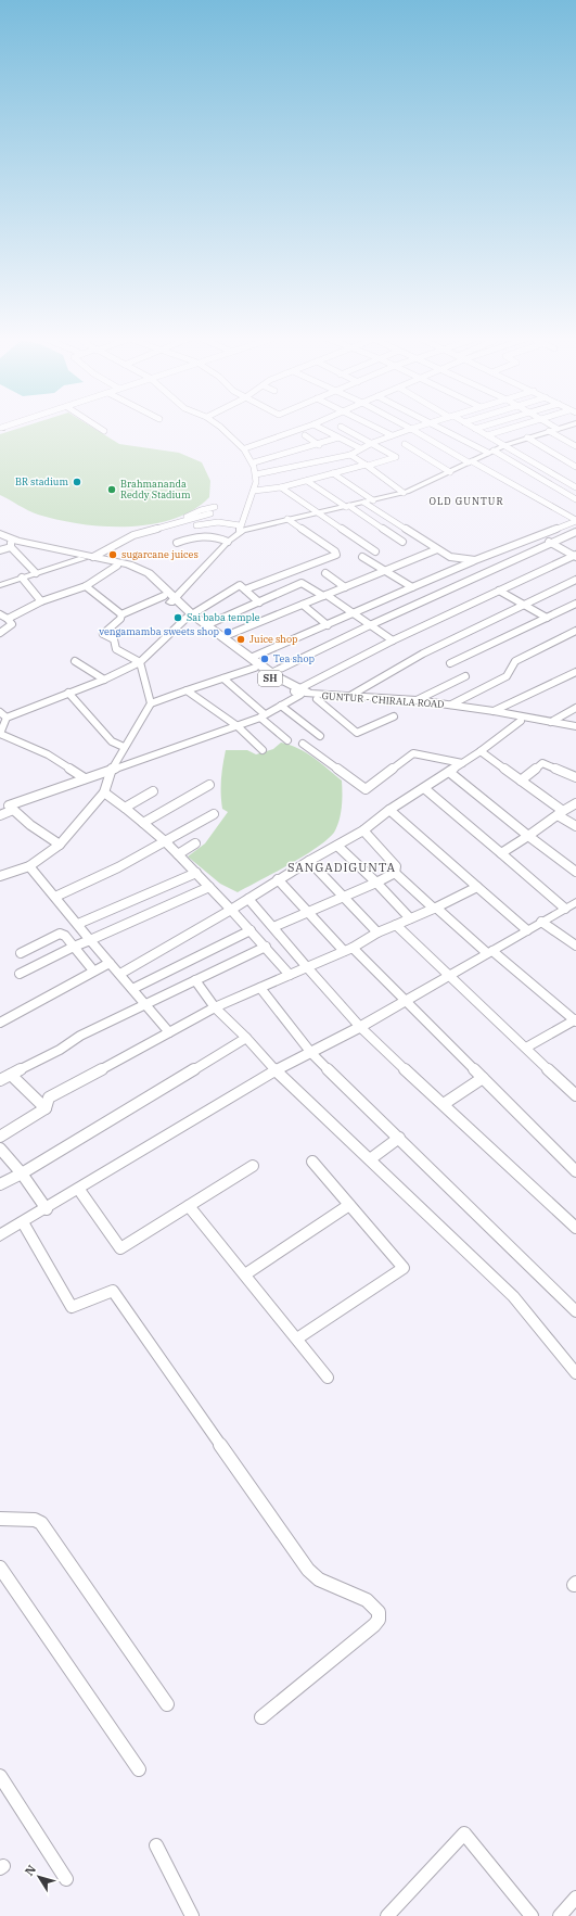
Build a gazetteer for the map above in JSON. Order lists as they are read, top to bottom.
{
  "streets": {
    "main road": ["SH", "GUNTUR - CHIRALA ROAD"]
  },
  "districts": ["OLD GUNTUR", "SANGADIGUNTA"],
  "places": [
    "BR stadium",
    "Brahmananda Reddy Stadium",
    "sugarcane juices",
    "Sai baba temple",
    "vengamamba sweets shop",
    "Juice shop",
    "Tea shop"
  ],
  "north": "top left"
}
